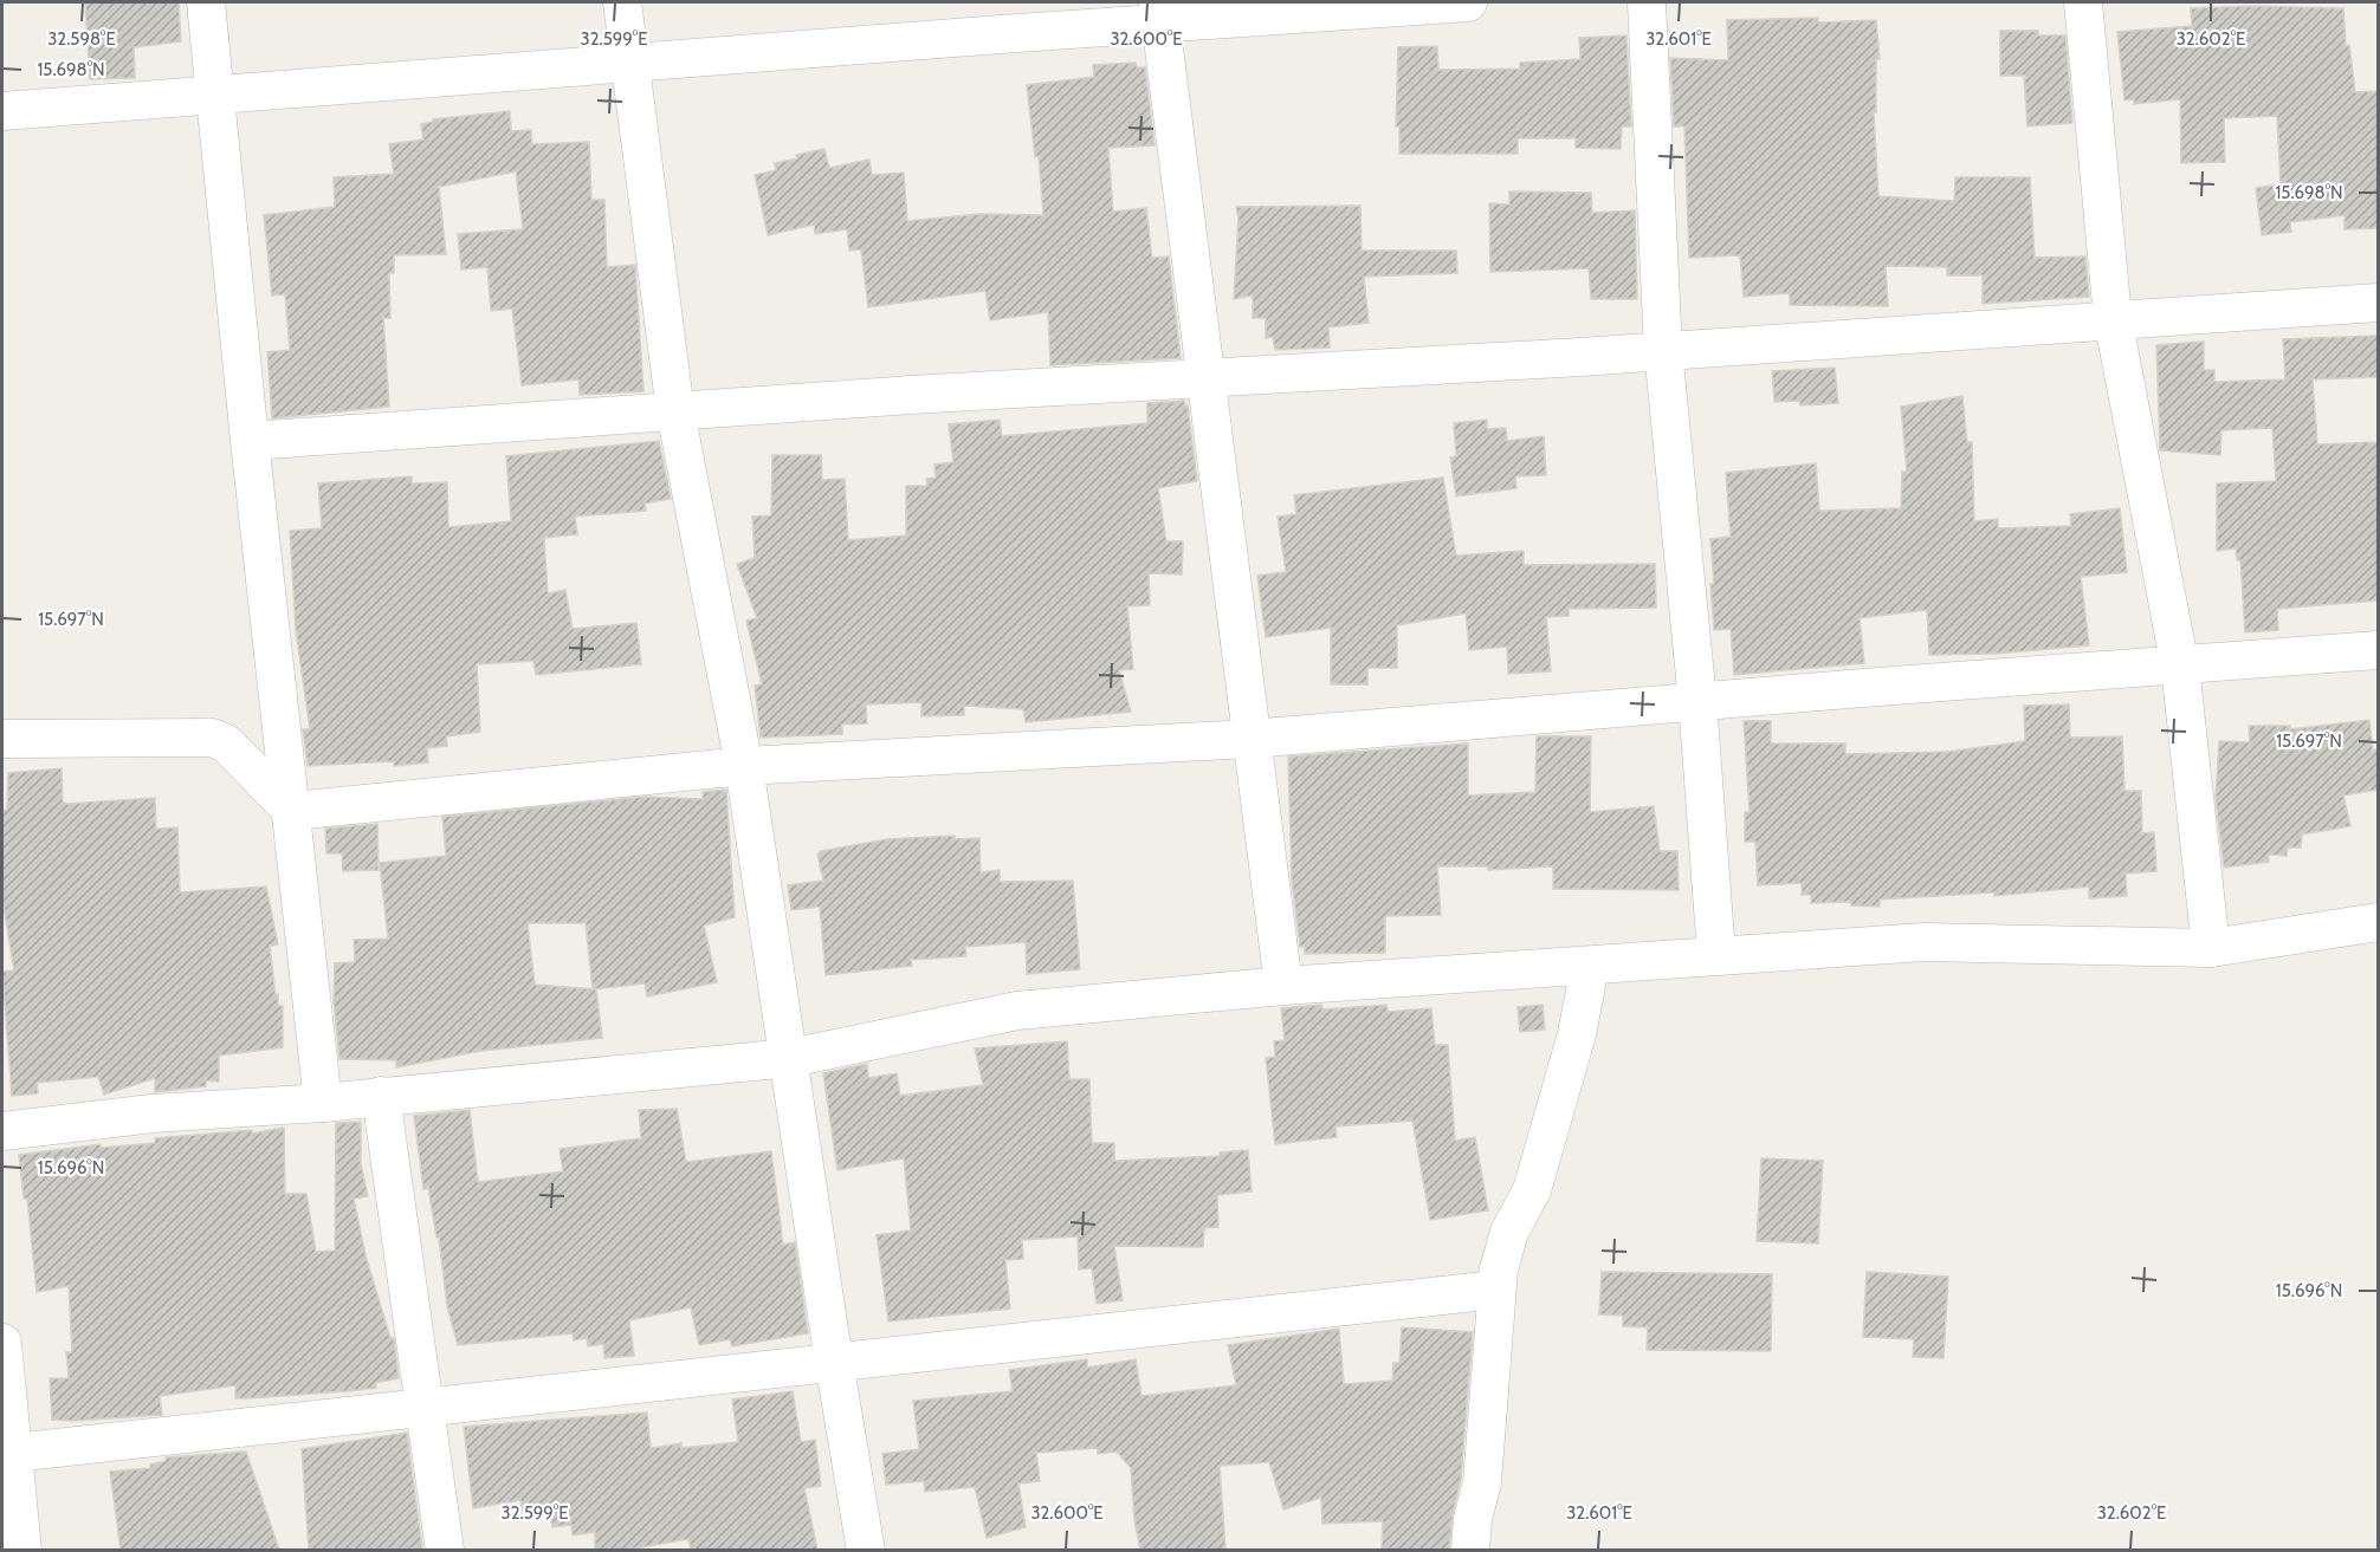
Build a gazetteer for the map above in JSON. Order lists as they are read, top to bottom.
{
  "coordinates": [
    "32.598°E",
    "32.599°E",
    "32.600°E",
    "32.601°E",
    "32.602°E",
    "15.698°N",
    "15.697°N",
    "15.696°N"
  ]
}
